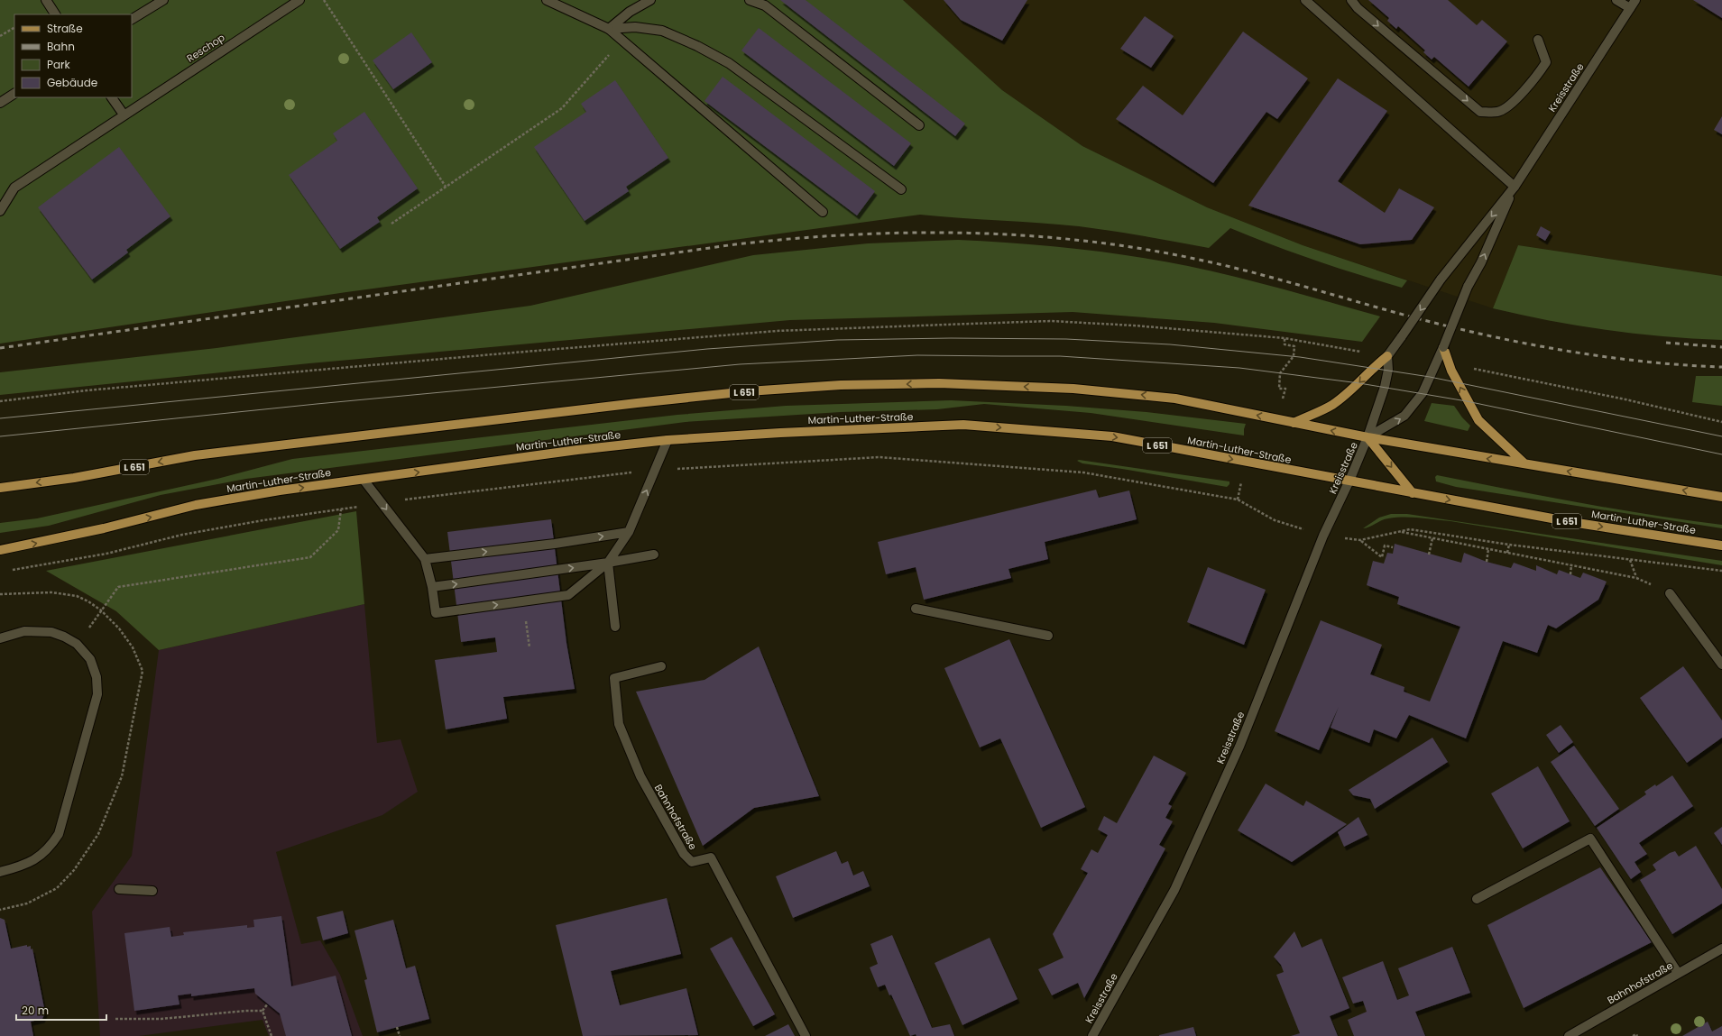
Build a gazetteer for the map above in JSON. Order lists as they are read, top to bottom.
{
  "streets": {
    "main road": ["L 651", "Martin-Luther-Straße"],
    "street": ["Reschop", "Kreisstraße", "Bahnhofstraße"]
  },
  "crossings": [
    ["Kreisstraße", "L 651"],
    ["Kreisstraße", "Martin-Luther-Straße"]
  ],
  "legend": [
    "Straße",
    "Bahn",
    "Park",
    "Gebäude"
  ],
  "scale_bar": "20 m"
}
